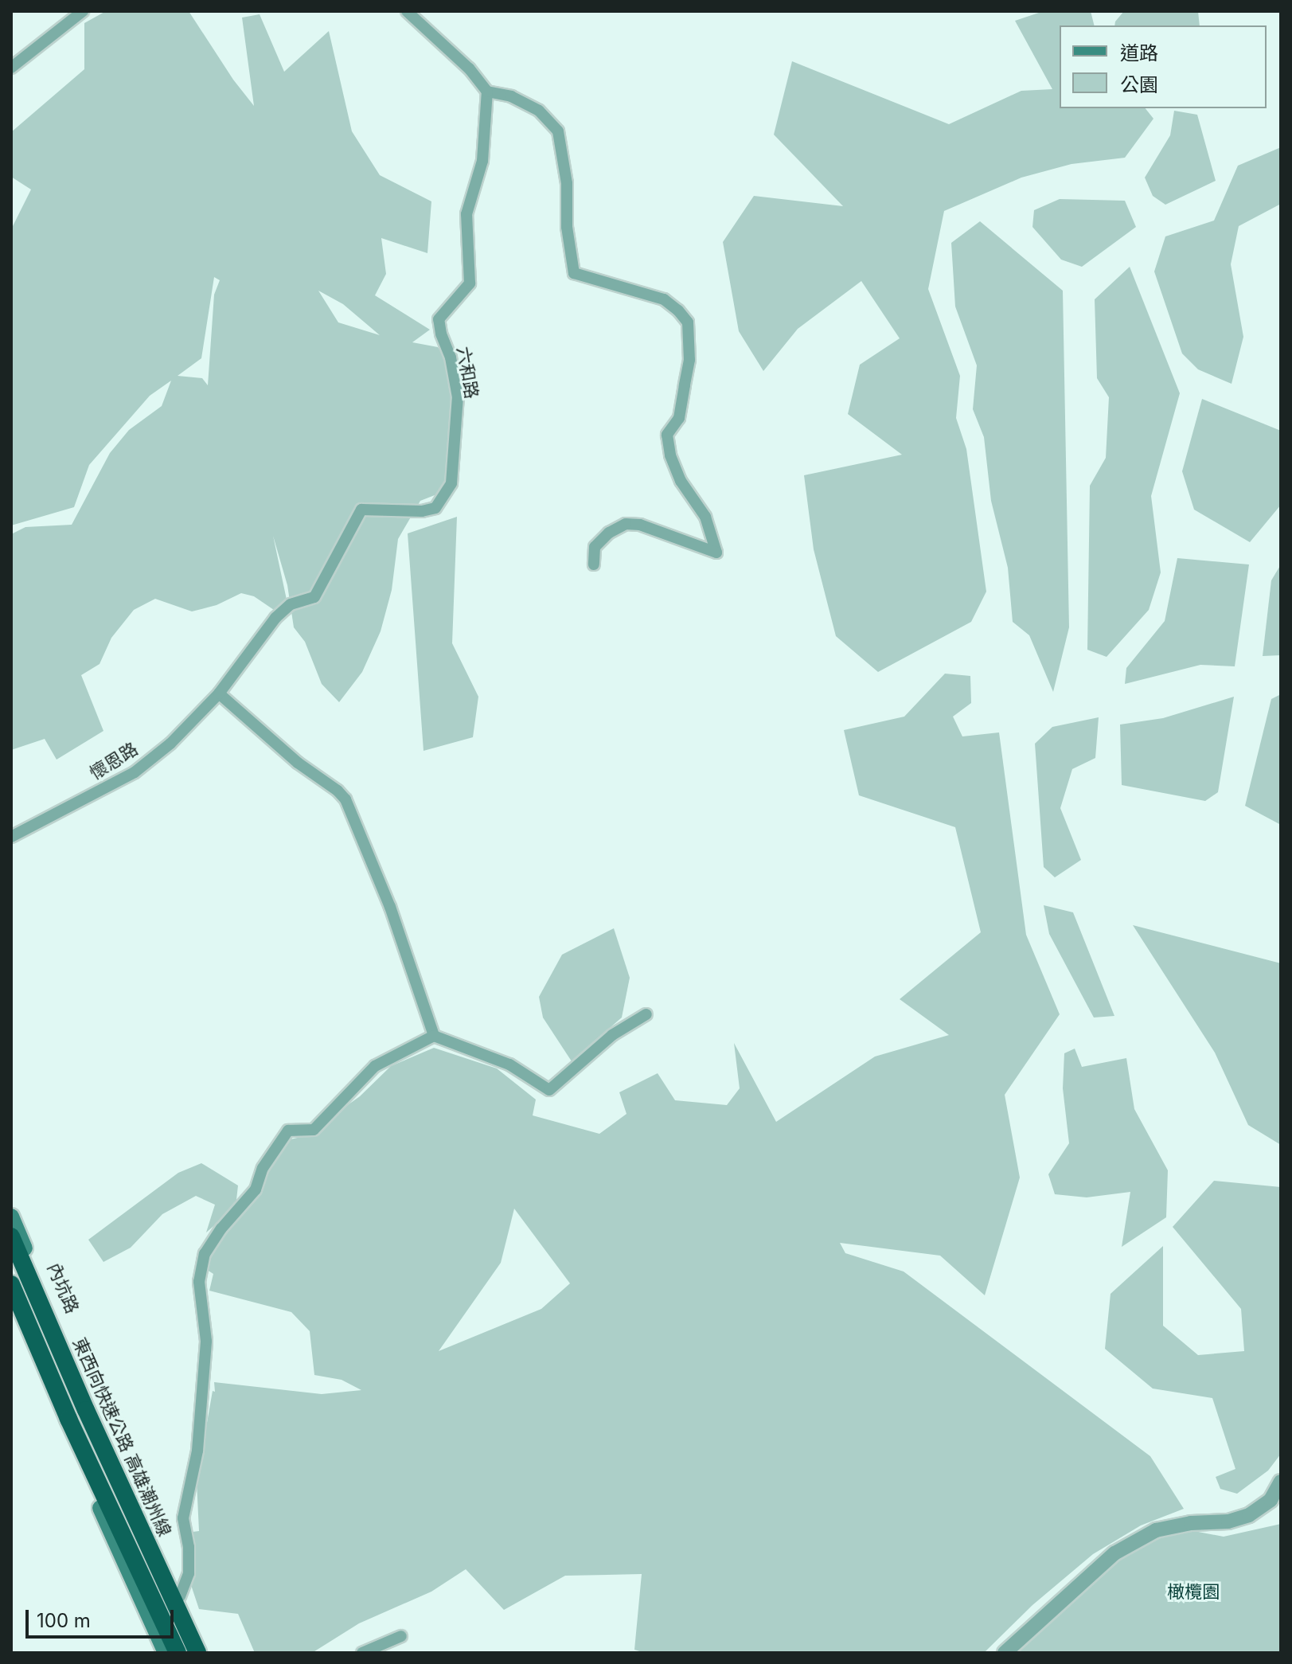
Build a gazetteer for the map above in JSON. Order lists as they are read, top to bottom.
{
  "streets": {
    "highway": ["東西向快速公路 高雄潮州線"],
    "main road": ["內坑路"],
    "street": ["六和路", "懷恩路"]
  },
  "crossings": [
    ["六和路", "懷恩路"]
  ],
  "parks": ["橄欖園"],
  "legend": ["道路", "公園"],
  "scale_bar": "100 m"
}
